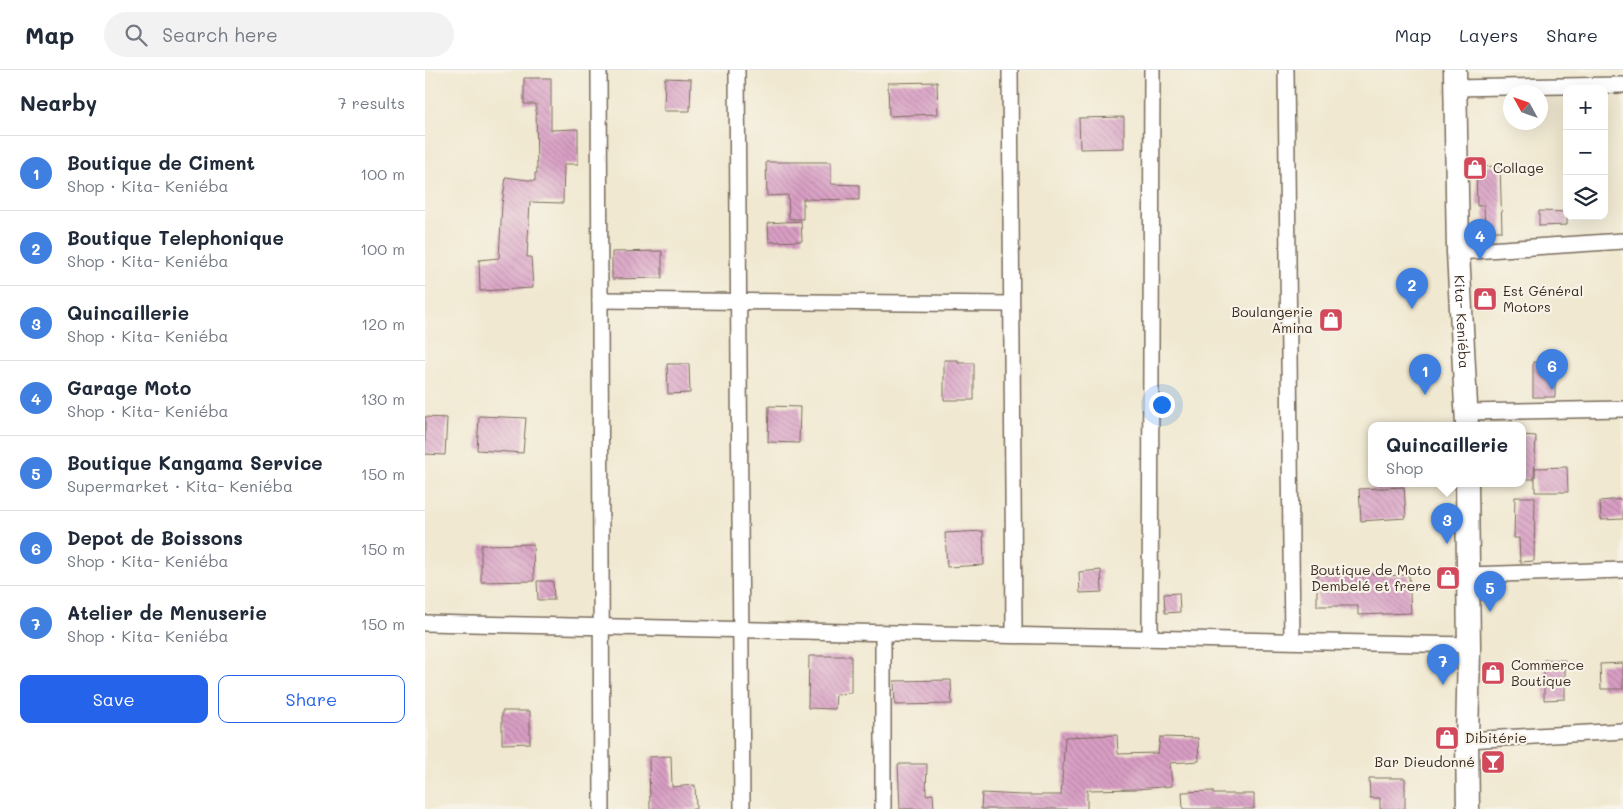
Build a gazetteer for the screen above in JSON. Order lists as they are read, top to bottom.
{
  "streets": {
    "main road": ["Kita- Keniéba"]
  },
  "places": {
    "shop": [
      "Collage",
      "Est Général Motors",
      "Boulangerie Amina",
      "Boutique de Moto Dembelé et frere",
      "Commerce Boutique",
      "Dibitérie"
    ],
    "bar": ["Bar Dieudonné"]
  },
  "north": "top left",
  "page": {
    "header": "Map",
    "search": "Search here",
    "nav": ["Map", "Layers", "Share"],
    "heading": ["Nearby", "7 results"],
    "map_buttons": ["+", "−"],
    "list": [
      {
        "mark": "1",
        "name": "Boutique de Ciment",
        "note": "Shop · Kita- Keniéba",
        "value": "100 m"
      },
      {
        "mark": "2",
        "name": "Boutique Telephonique",
        "note": "Shop · Kita- Keniéba",
        "value": "100 m"
      },
      {
        "mark": "3",
        "name": "Quincaillerie",
        "note": "Shop · Kita- Keniéba",
        "value": "120 m"
      },
      {
        "mark": "4",
        "name": "Garage Moto",
        "note": "Shop · Kita- Keniéba",
        "value": "130 m"
      },
      {
        "mark": "5",
        "name": "Boutique Kangama Service",
        "note": "Supermarket · Kita- Keniéba",
        "value": "150 m"
      },
      {
        "mark": "6",
        "name": "Depot de Boissons",
        "note": "Shop · Kita- Keniéba",
        "value": "150 m"
      },
      {
        "mark": "7",
        "name": "Atelier de Menuserie",
        "note": "Shop · Kita- Keniéba",
        "value": "150 m"
      }
    ],
    "pins": [
      "4",
      "2",
      "6",
      "1",
      "3",
      "5",
      "7"
    ],
    "popup": ["Quincaillerie", "Shop"],
    "buttons": ["Save", "Share"]
  }
}
